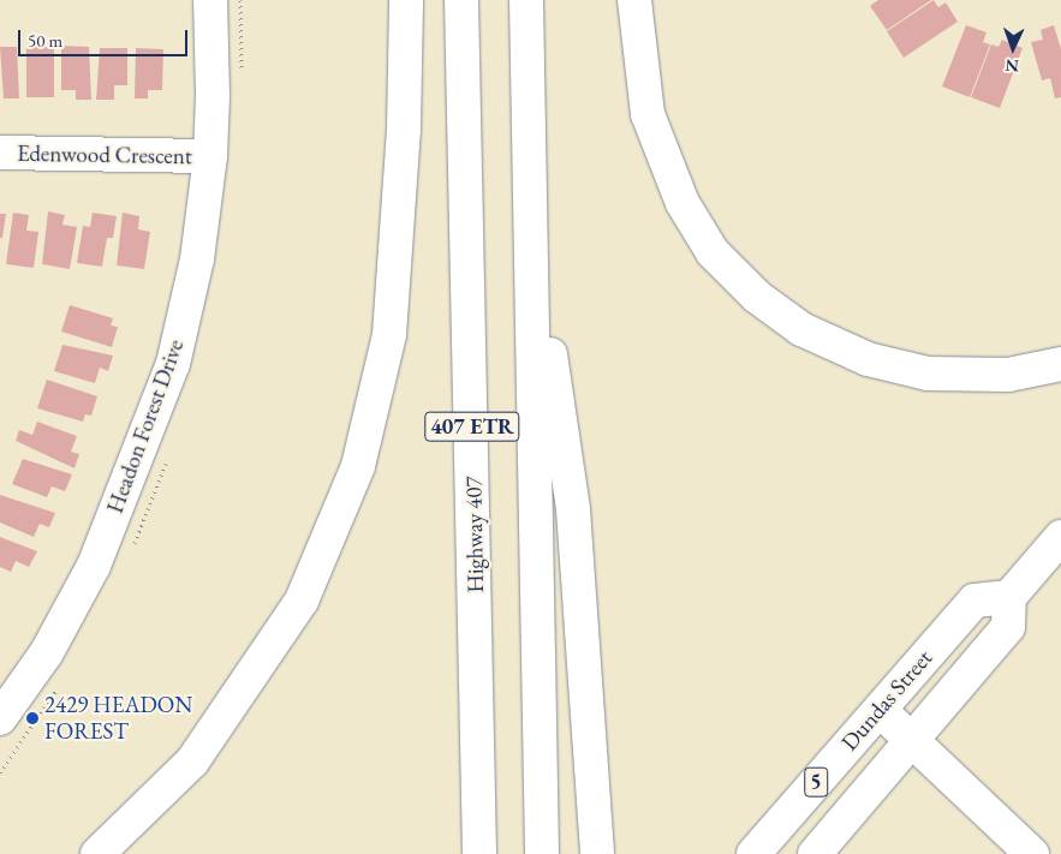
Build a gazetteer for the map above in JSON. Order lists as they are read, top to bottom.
{
  "streets": {
    "main road": [
      "Edenwood Crescent",
      "Headon Forest Drive",
      "407 ETR",
      "Highway 407",
      "Dundas Street",
      "5"
    ]
  },
  "crossings": [
    ["Edenwood Crescent", "Headon Forest Drive"]
  ],
  "places": ["2429 HEADON FOREST"],
  "scale_bar": "50 m",
  "north": "bottom"
}
